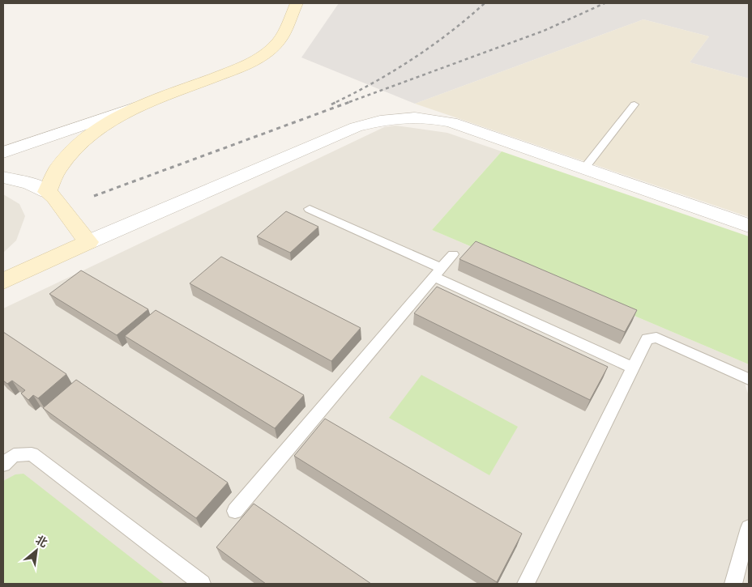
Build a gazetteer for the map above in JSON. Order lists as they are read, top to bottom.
{
  "north": "top right"
}
